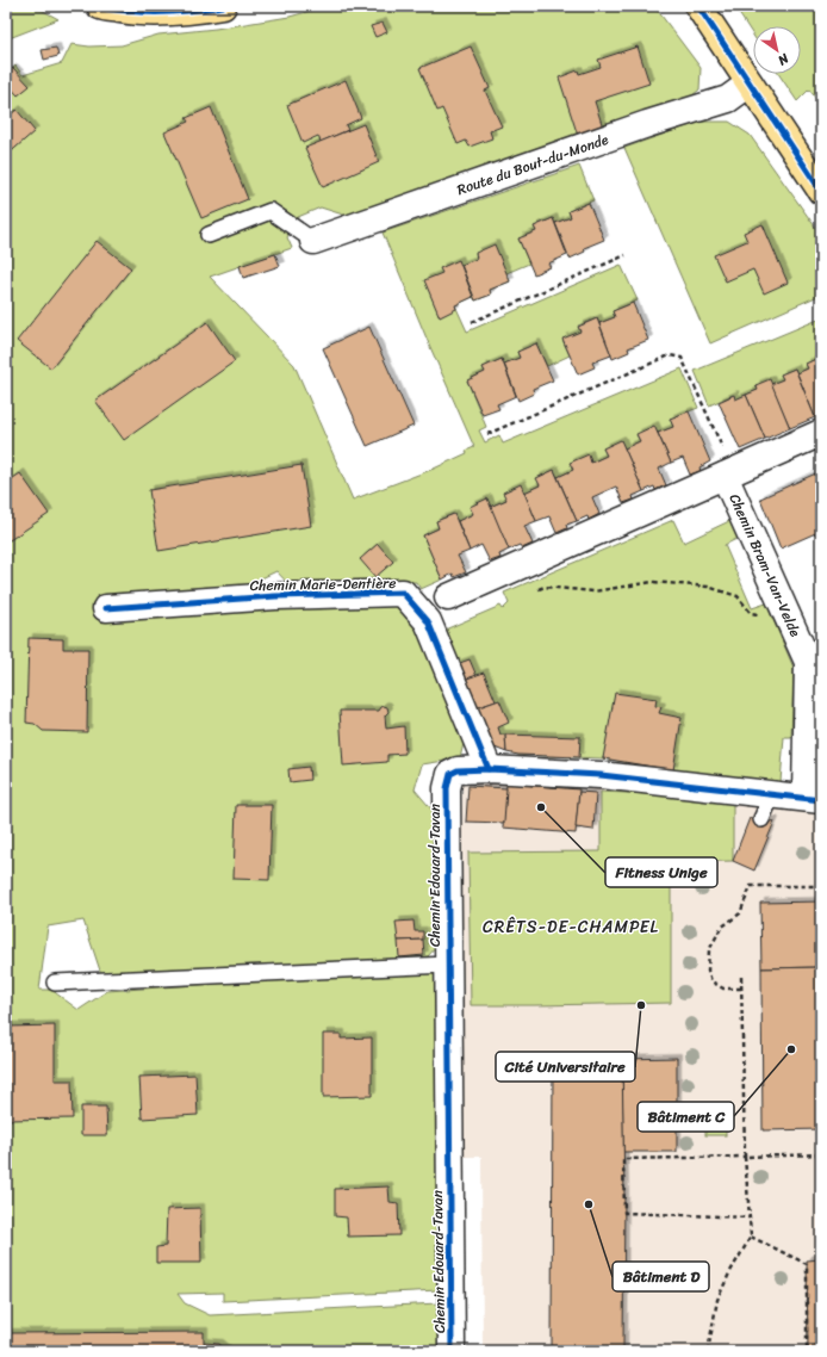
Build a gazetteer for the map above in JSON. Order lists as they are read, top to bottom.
{
  "streets": {
    "street": [
      "Route du Bout-du-Monde",
      "Chemin Bram-Van-Velde",
      "Chemin Marie-Dentière",
      "Chemin Edouard-Tavan"
    ]
  },
  "crossings": [
    ["Chemin Bram-Van-Velde", "Chemin Edouard-Tavan"],
    ["Chemin Marie-Dentière", "Chemin Edouard-Tavan"]
  ],
  "districts": ["CRÊTS-DE-CHAMPEL"],
  "places": [
    "Fitness Unige",
    "Cité Universitaire",
    "Bâtiment C",
    "Bâtiment D"
  ],
  "north": "bottom right"
}
